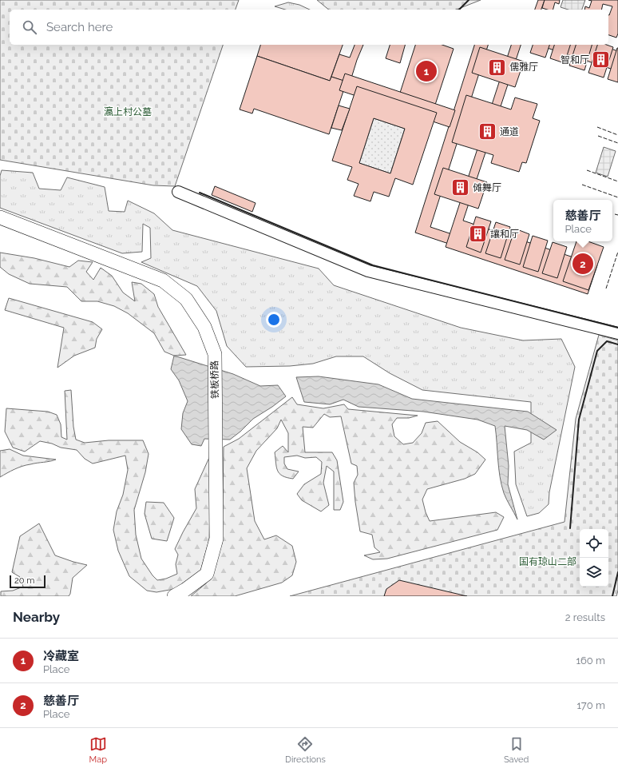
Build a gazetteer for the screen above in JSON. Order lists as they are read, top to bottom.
{
  "streets": {
    "street": ["铁板桥路"]
  },
  "parks": ["瀛上村公墓", "国有琼山二部"],
  "places": {
    "building": [
      "智和厅",
      "儒雅厅",
      "通道",
      "傩舞厅",
      "讓和厅"
    ]
  },
  "scale_bar": "20 m",
  "page": {
    "search": "Search here",
    "pins": ["1", "2"],
    "popup": ["慈善厅", "Place"],
    "scale": "20 m",
    "heading": ["Nearby", "2 results"],
    "list": [
      {
        "mark": "1",
        "name": "冷藏室",
        "note": "Place",
        "value": "160 m"
      },
      {
        "mark": "2",
        "name": "慈善厅",
        "note": "Place",
        "value": "170 m"
      }
    ],
    "nav": ["Map", "Directions", "Saved"]
  }
}
